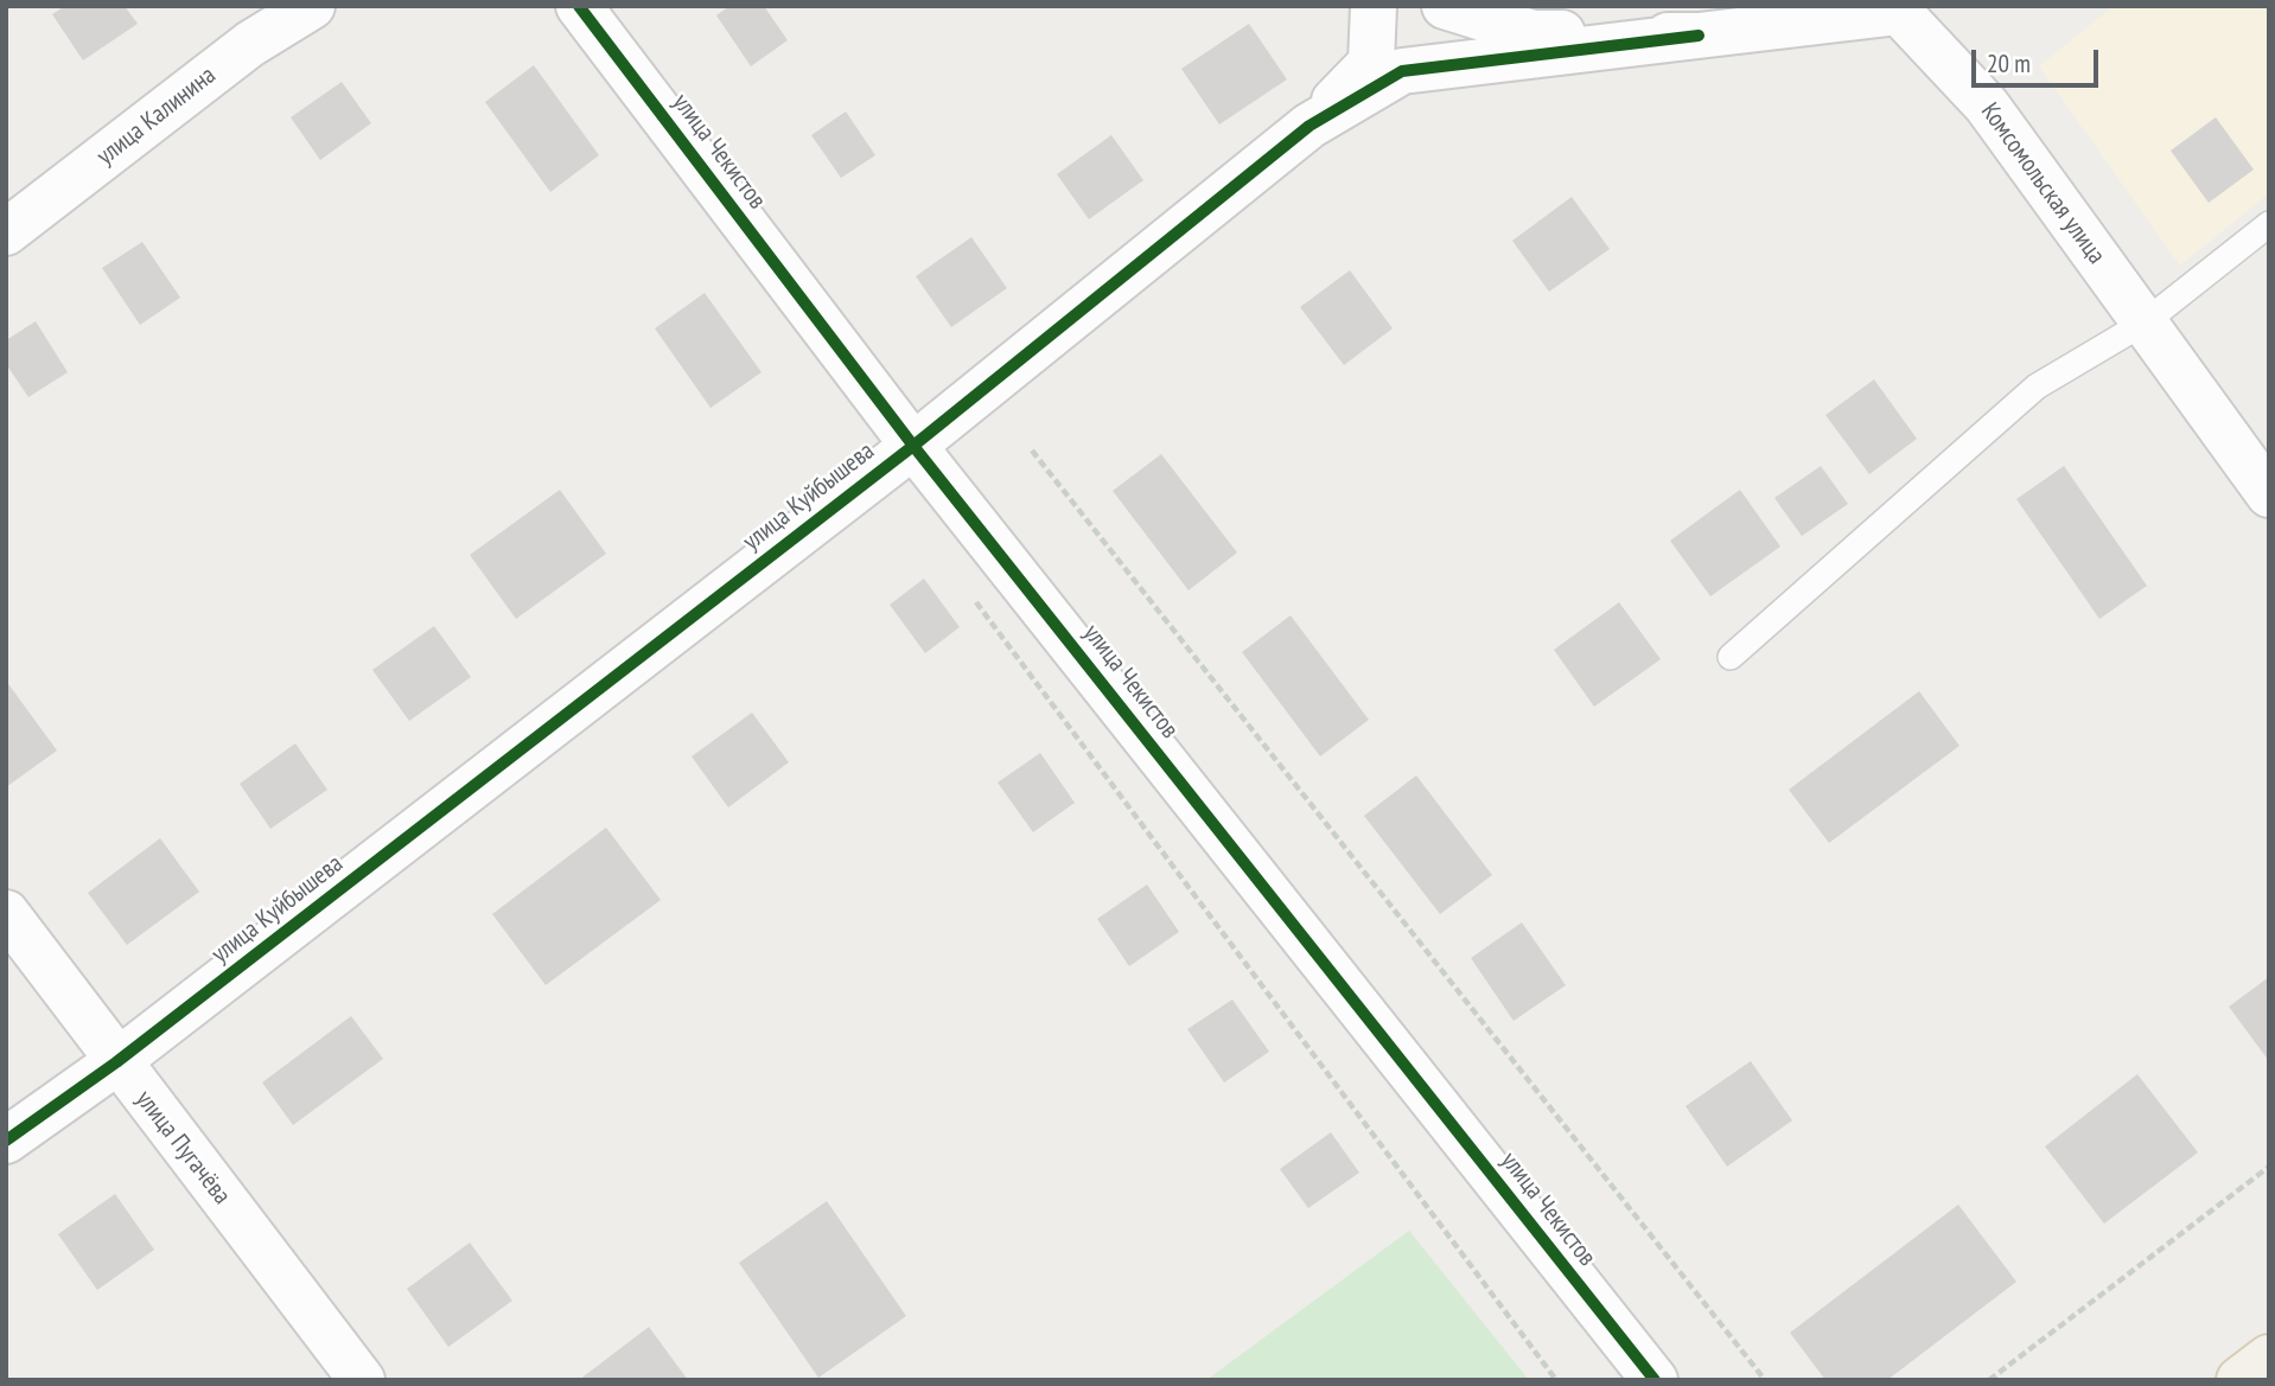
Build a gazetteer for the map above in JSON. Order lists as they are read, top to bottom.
{
  "streets": {
    "street": [
      "улица Калинина",
      "улица Чекистов",
      "Комсомольская улица",
      "улица Куйбышева",
      "улица Пугачёва"
    ]
  },
  "crossings": [
    ["улица Чекистов", "улица Куйбышева"],
    ["Комсомольская улица", "улица Куйбышева"],
    ["улица Куйбышева", "улица Пугачёва"]
  ],
  "scale_bar": "20 m"
}
